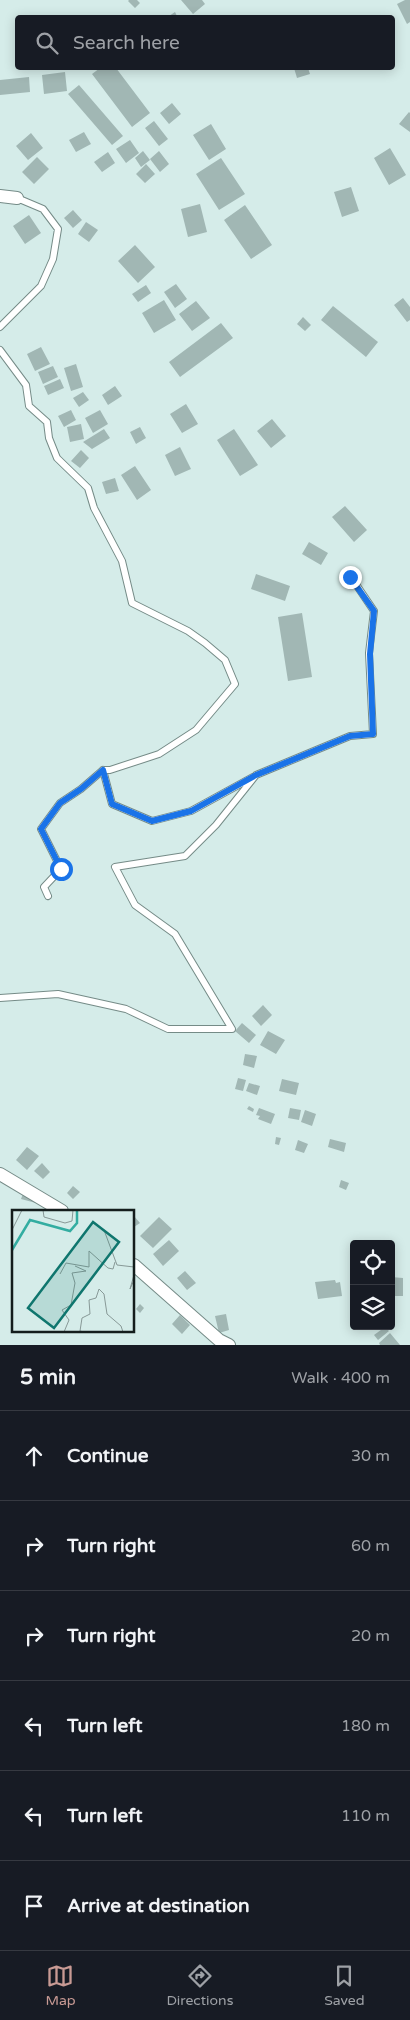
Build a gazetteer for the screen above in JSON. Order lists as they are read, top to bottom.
{
  "page": {
    "search": "Search here",
    "heading": ["5 min", "Walk · 400 m"],
    "list": [
      ["Continue", "30 m"],
      ["Turn right", "60 m"],
      ["Turn right", "20 m"],
      ["Turn left", "180 m"],
      ["Turn left", "110 m"],
      "Arrive at destination"
    ],
    "nav": ["Map", "Directions", "Saved"]
  }
}
